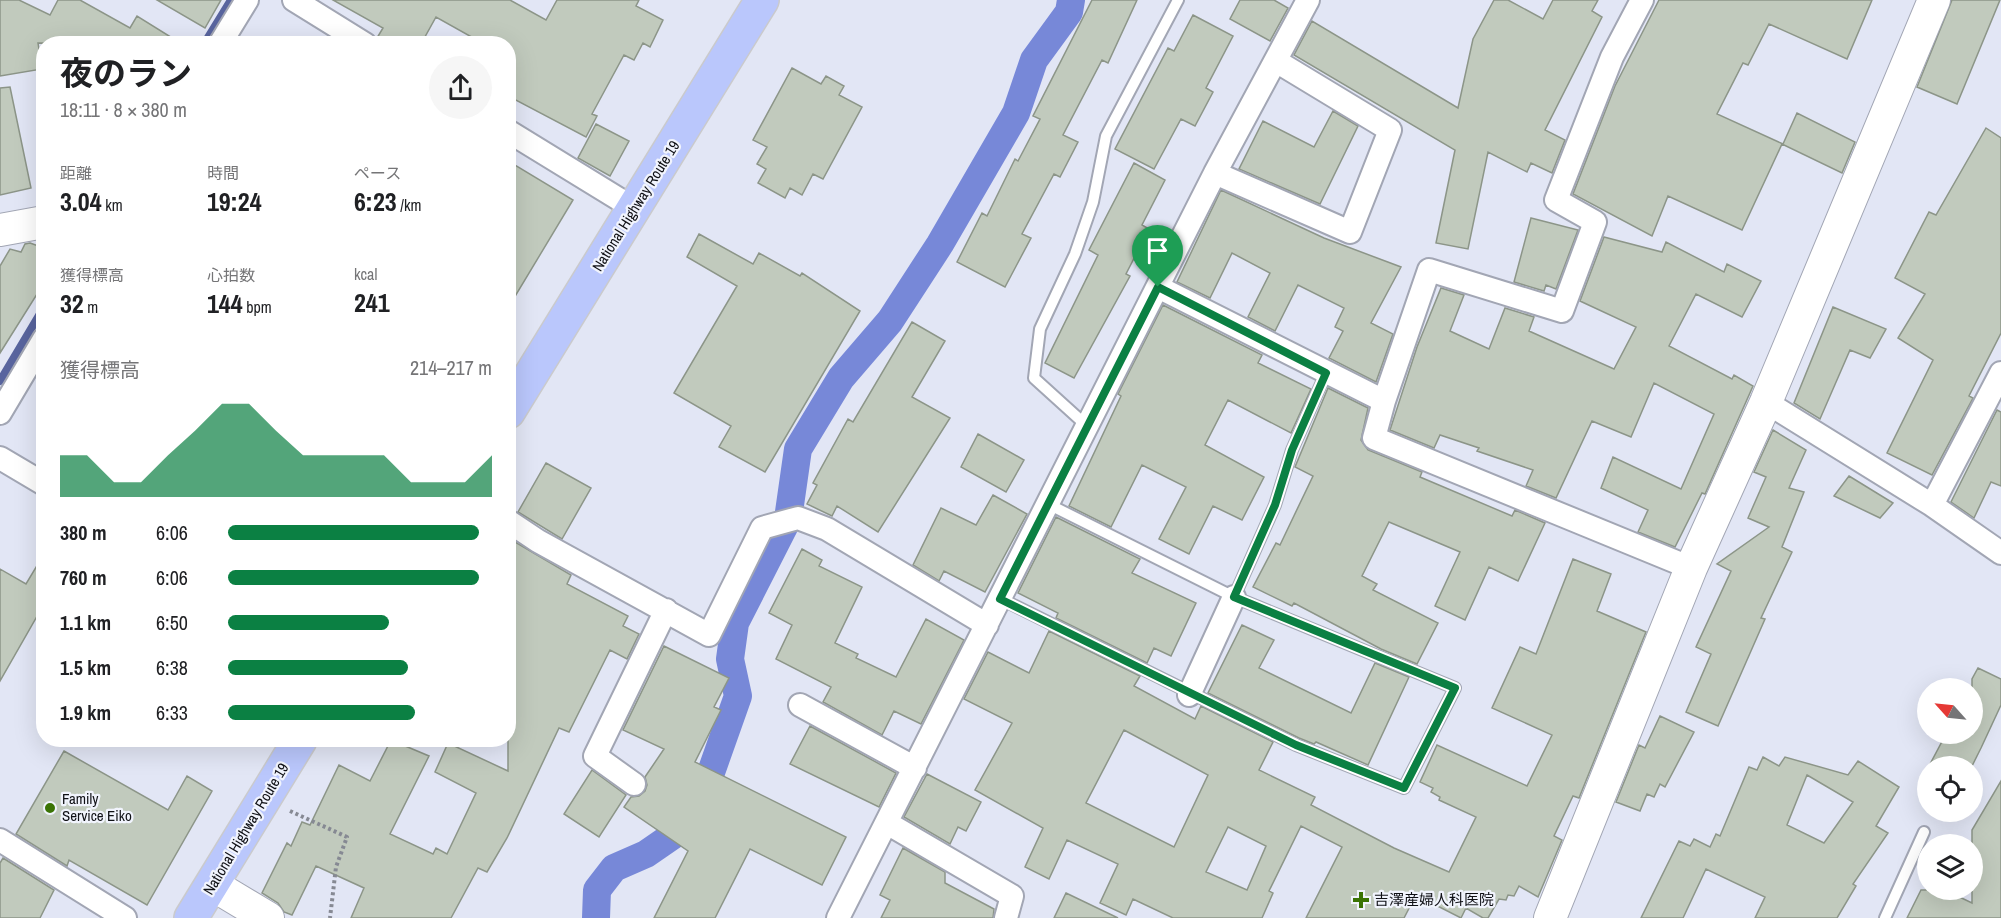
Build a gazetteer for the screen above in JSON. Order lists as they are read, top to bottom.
{
  "streets": {
    "highway": ["National Highway Route 19"]
  },
  "places": {
    "other": ["Family Service Eiko"],
    "health": ["吉澤産婦人科医院"]
  },
  "north": "top left",
  "page": {
    "heading": ["夜のラン", "18:11 · 8 × 380 m"],
    "stats": [
      ["距離", "3.04 km"],
      ["時間", "19:24"],
      ["ペース", "6:23 /km"],
      ["獲得標高", "32 m"],
      ["心拍数", "144 bpm"],
      ["kcal", "241"]
    ],
    "chart": ["獲得標高", "214–217 m"],
    "list": [
      {
        "name": "380 m",
        "note": "6:06"
      },
      {
        "name": "760 m",
        "note": "6:06"
      },
      {
        "name": "1.1 km",
        "note": "6:50"
      },
      {
        "name": "1.5 km",
        "note": "6:38"
      },
      {
        "name": "1.9 km",
        "note": "6:33"
      }
    ]
  }
}
